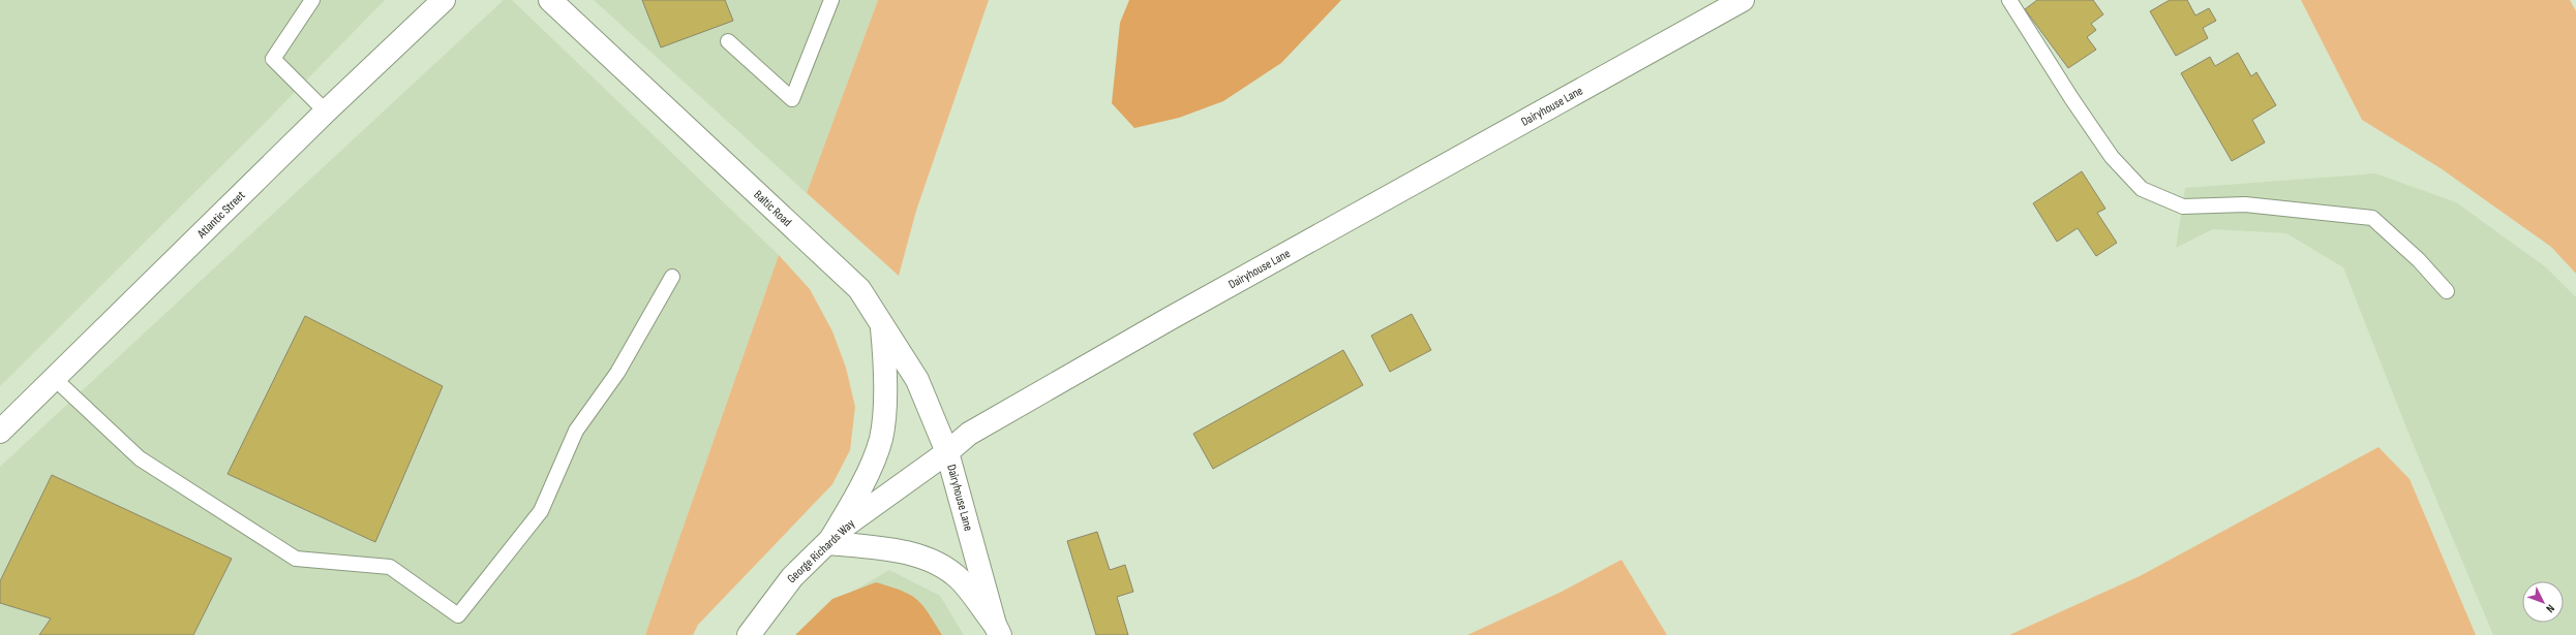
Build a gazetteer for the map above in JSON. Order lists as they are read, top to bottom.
{
  "streets": {
    "street": [
      "Dairyhouse Lane",
      "Baltic Road",
      "Atlantic Street",
      "George Richards Way"
    ]
  },
  "crossings": [
    ["Dairyhouse Lane", "Baltic Road"],
    ["Dairyhouse Lane", "George Richards Way"],
    ["Baltic Road", "George Richards Way"]
  ],
  "north": "bottom right"
}
